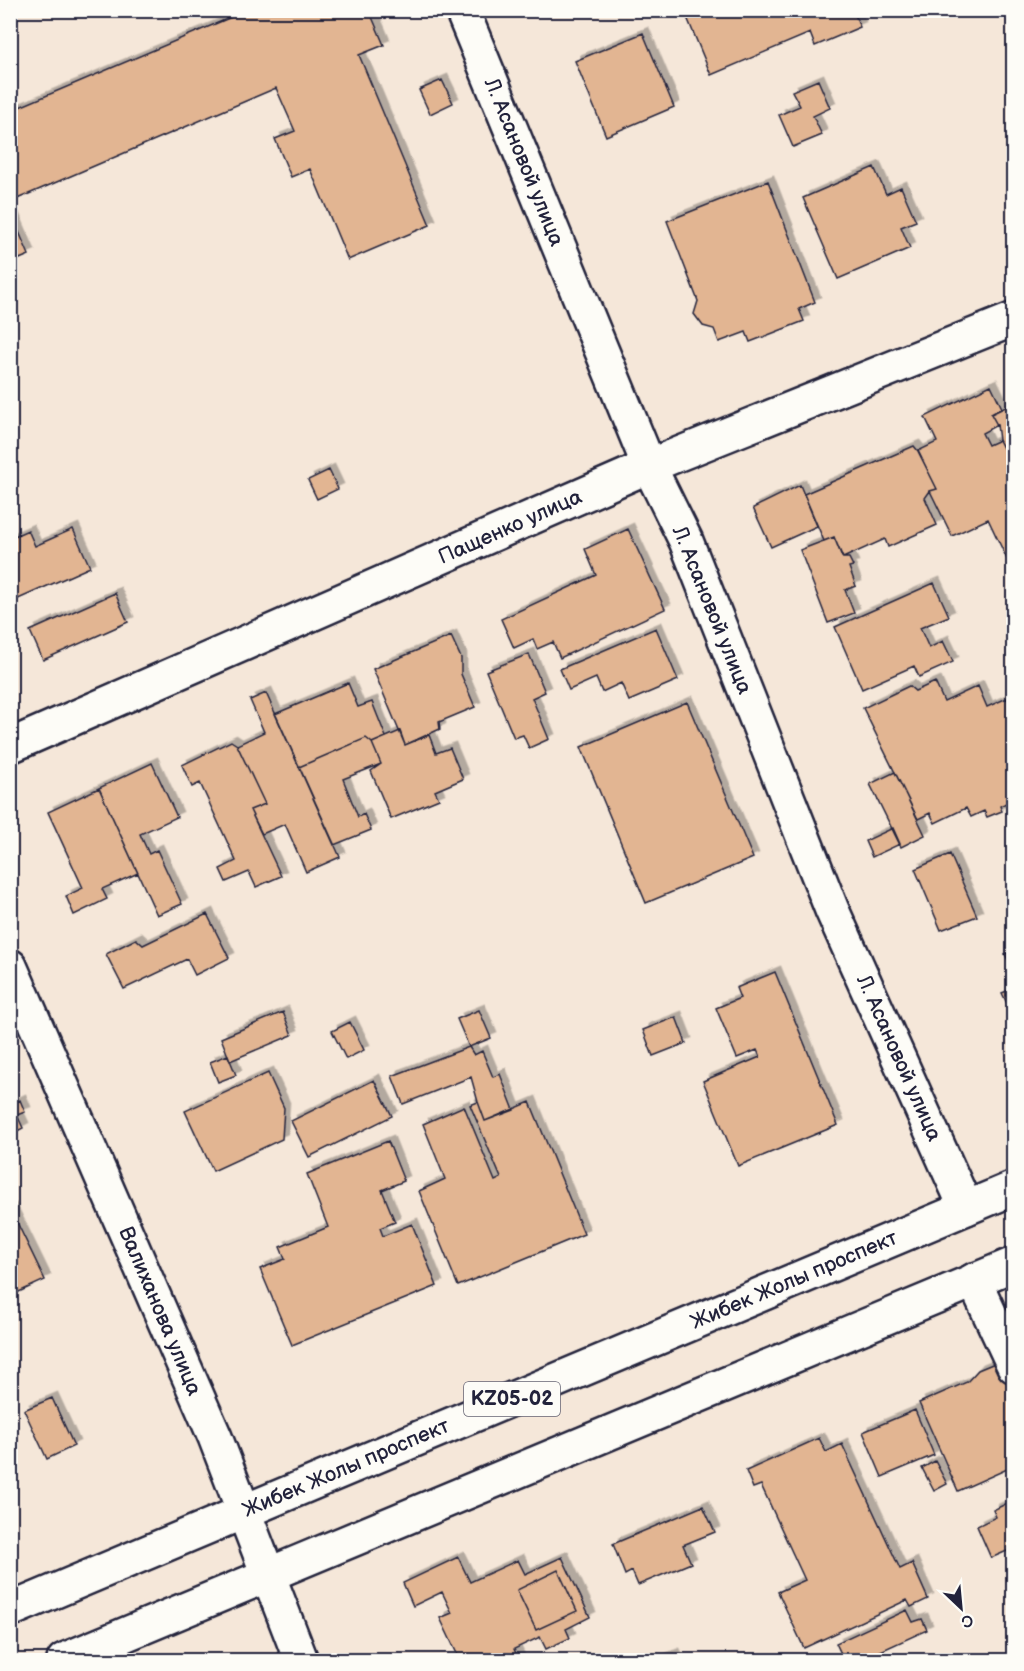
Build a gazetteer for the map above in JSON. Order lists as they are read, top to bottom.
{
  "streets": {
    "main road": [
      "Л. Асановой улица",
      "Пащенко улица",
      "Жибек Жолы проспект",
      "Валиханова улица",
      "KZ05-02"
    ]
  },
  "crossings": [
    ["Л. Асановой улица", "Пащенко улица"],
    ["Л. Асановой улица", "Жибек Жолы проспект"],
    ["Жибек Жолы проспект", "Валиханова улица"]
  ],
  "north": "bottom right"
}
